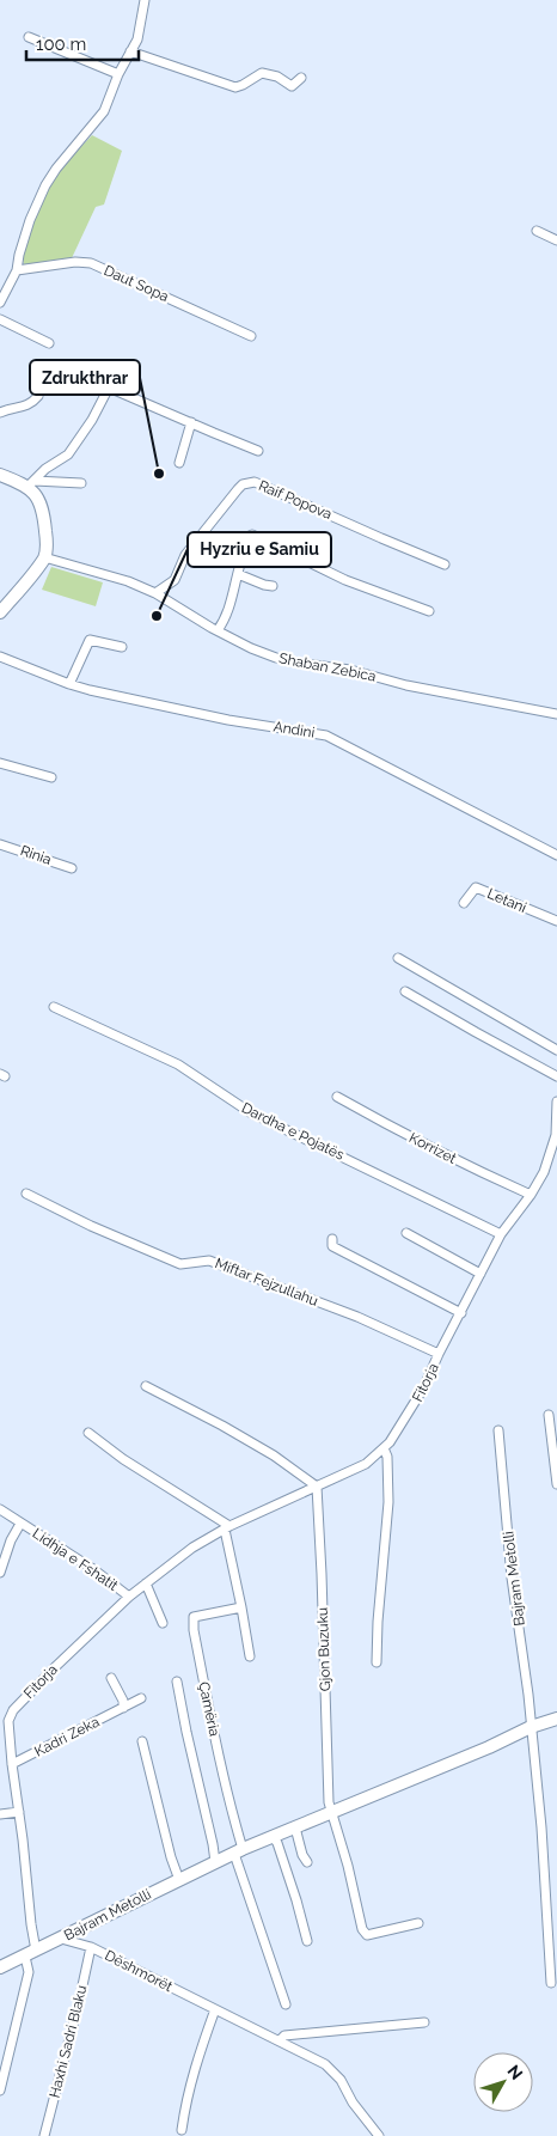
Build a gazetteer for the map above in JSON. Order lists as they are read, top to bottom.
{
  "streets": {
    "main road": ["Bajram Metolli"],
    "street": [
      "Daut Sopa",
      "Raif Popova",
      "Shaban Zebica",
      "Andini",
      "Rinia",
      "Letani",
      "Dardha e Pojatës",
      "Korrizet",
      "Miftar Fejzullahu",
      "Fitorja",
      "Lidhja e Fshatit",
      "Gjon Buzuku",
      "Çamëria",
      "Kadri Zeka",
      "Dëshmorët",
      "Haxhi Sadri Blaku"
    ]
  },
  "crossings": [
    ["Raif Popova", "Shaban Zebica"],
    ["Dardha e Pojatës", "Fitorja"],
    ["Miftar Fejzullahu", "Fitorja"],
    ["Fitorja", "Lidhja e Fshatit"],
    ["Fitorja", "Bajram Metolli"],
    ["Fitorja", "Gjon Buzuku"],
    ["Fitorja", "Kadri Zeka"],
    ["Bajram Metolli", "Gjon Buzuku"],
    ["Bajram Metolli", "Çamëria"],
    ["Bajram Metolli", "Dëshmorët"],
    ["Dëshmorët", "Haxhi Sadri Blaku"]
  ],
  "places": ["Zdrukthrar", "Hyzriu e Samiu"],
  "scale_bar": "100 m",
  "north": "top right"
}
